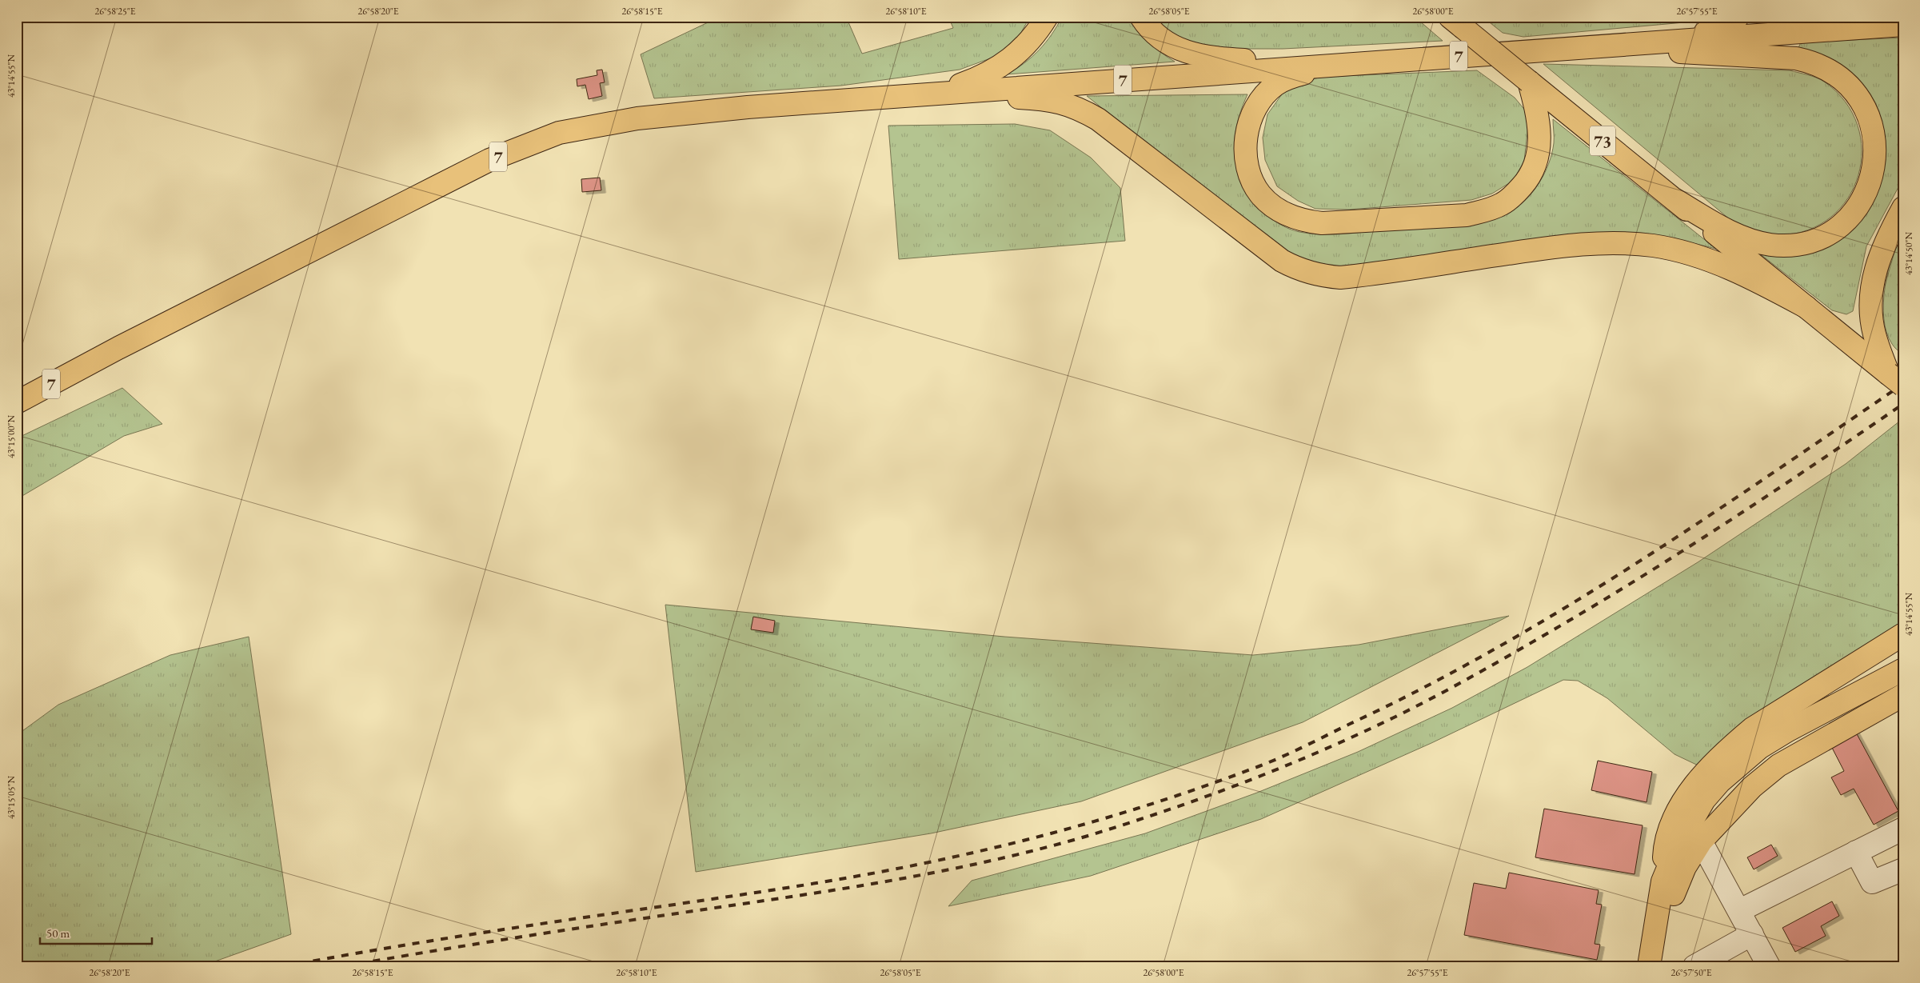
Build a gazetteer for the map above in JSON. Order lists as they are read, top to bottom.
{
  "streets": {
    "main road": ["7", "73"]
  },
  "scale_bar": "50 m",
  "coordinates": [
    "26°58'25\"E",
    "26°58'20\"E",
    "26°58'15\"E",
    "26°58'10\"E",
    "26°58'05\"E",
    "26°58'00\"E",
    "26°57'55\"E",
    "43°14'55\"N",
    "43°14'50\"N",
    "43°15'00\"N",
    "43°15'05\"N",
    "26°57'50\"E"
  ]
}
